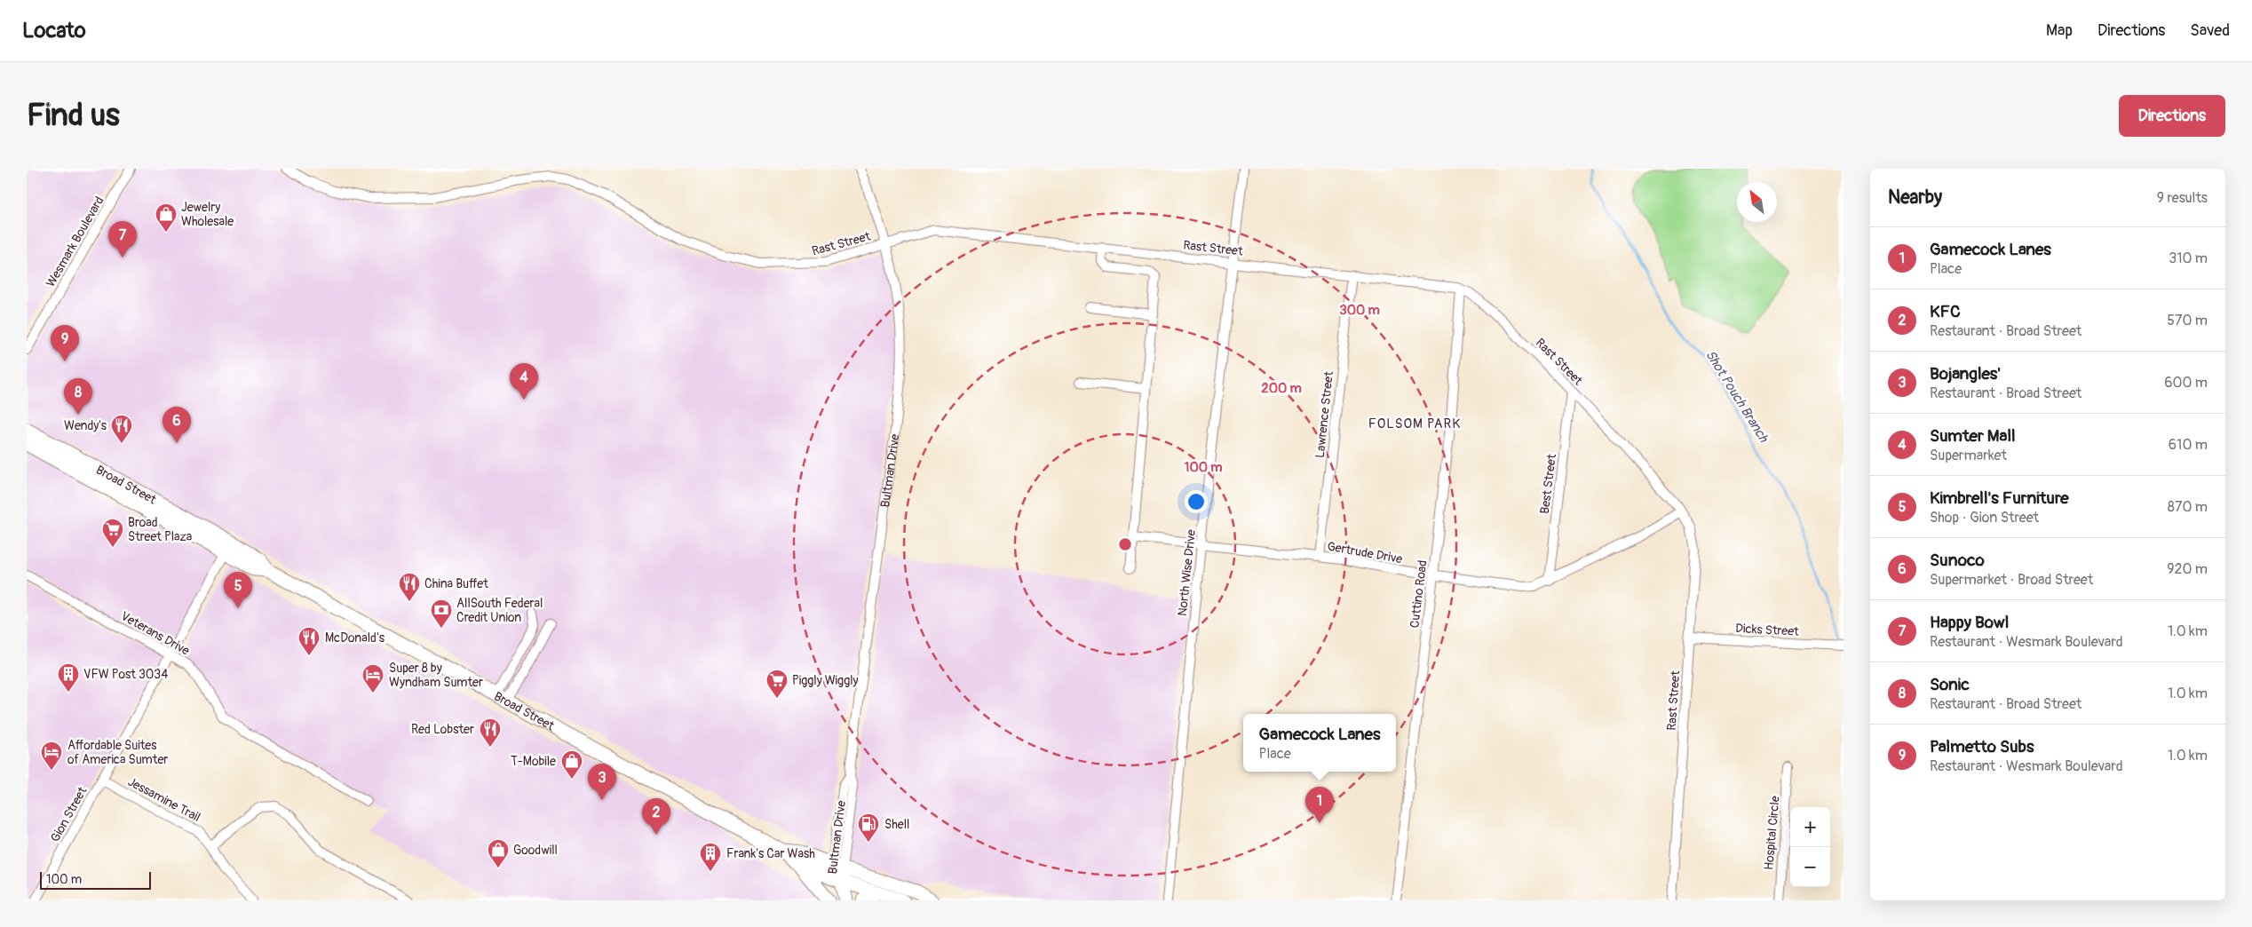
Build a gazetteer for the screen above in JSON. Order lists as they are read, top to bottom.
{
  "streets": {
    "highway": ["Bultman Drive", "Broad Street"],
    "street": [
      "Wesmark Boulevard",
      "Rast Street",
      "Lawrence Street",
      "Best Street",
      "Gertrude Drive",
      "North Wise Drive",
      "Cuttino Road",
      "Dicks Street",
      "Veterans Drive",
      "Jessamine Trail",
      "Gion Street",
      "Hospital Circle"
    ]
  },
  "crossings": [
    ["Rast Street", "Lawrence Street"],
    ["Rast Street", "Bultman Drive"],
    ["Rast Street", "Best Street"],
    ["Rast Street", "Gertrude Drive"],
    ["Rast Street", "North Wise Drive"],
    ["Rast Street", "Cuttino Road"],
    ["Rast Street", "Dicks Street"],
    ["Lawrence Street", "Gertrude Drive"],
    ["Bultman Drive", "Broad Street"],
    ["Broad Street", "Gion Street"],
    ["Best Street", "Gertrude Drive"],
    ["Gertrude Drive", "North Wise Drive"],
    ["Gertrude Drive", "Cuttino Road"],
    ["Veterans Drive", "Gion Street"],
    ["Jessamine Trail", "Gion Street"]
  ],
  "districts": ["FOLSOM PARK"],
  "water": ["Shot Pouch Branch"],
  "places": {
    "shop": ["Jewelry Wholesale", "T-Mobile", "Goodwill"],
    "restaurant": [
      "Wendy's",
      "China Buffet",
      "McDonald's",
      "Red Lobster"
    ],
    "supermarket": ["Broad Street Plaza", "Piggly Wiggly"],
    "bank": ["AllSouth Federal Credit Union"],
    "building": ["VFW Post 3034", "Frank's Car Wash"],
    "hotel": ["Super 8 by Wyndham Sumter", "Affordable Suites of America Sumter"],
    "fuel station": ["Shell"]
  },
  "scale_bar": "100 m",
  "north": "top left",
  "page": {
    "header": "Locato",
    "nav": ["Map", "Directions", "Saved"],
    "buttons": "Directions",
    "title": "Find us",
    "heading": ["Nearby", "9 results"],
    "pins": [
      "7",
      "9",
      "4",
      "8",
      "6",
      "5",
      "3",
      "1",
      "2"
    ],
    "list": [
      {
        "mark": "1",
        "name": "Gamecock Lanes",
        "note": "Place",
        "value": "310 m"
      },
      {
        "mark": "2",
        "name": "KFC",
        "note": "Restaurant · Broad Street",
        "value": "570 m"
      },
      {
        "mark": "3",
        "name": "Bojangles'",
        "note": "Restaurant · Broad Street",
        "value": "600 m"
      },
      {
        "mark": "4",
        "name": "Sumter Mall",
        "note": "Supermarket",
        "value": "610 m"
      },
      {
        "mark": "5",
        "name": "Kimbrell's Furniture",
        "note": "Shop · Gion Street",
        "value": "870 m"
      },
      {
        "mark": "6",
        "name": "Sunoco",
        "note": "Supermarket · Broad Street",
        "value": "920 m"
      },
      {
        "mark": "7",
        "name": "Happy Bowl",
        "note": "Restaurant · Wesmark Boulevard",
        "value": "1.0 km"
      },
      {
        "mark": "8",
        "name": "Sonic",
        "note": "Restaurant · Broad Street",
        "value": "1.0 km"
      },
      {
        "mark": "9",
        "name": "Palmetto Subs",
        "note": "Restaurant · Wesmark Boulevard",
        "value": "1.0 km"
      }
    ],
    "popup": ["Gamecock Lanes", "Place"],
    "map_buttons": ["+", "−"],
    "scale": "100 m"
  },
  "rings": ["300 m", "200 m", "100 m"]
}
